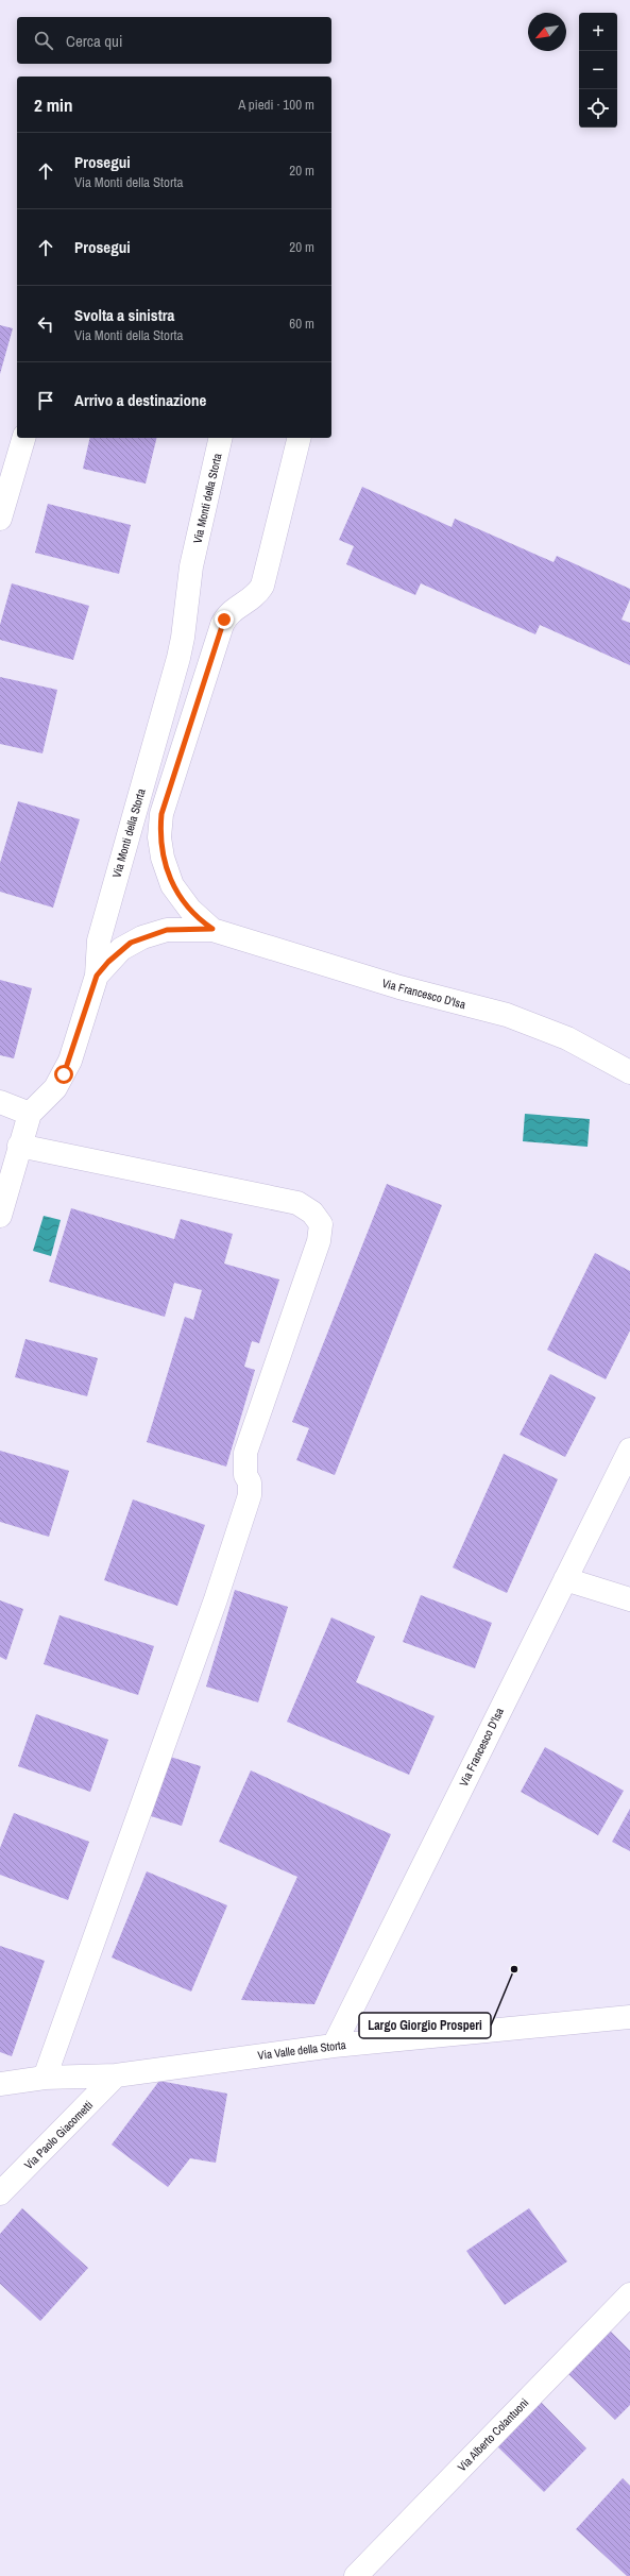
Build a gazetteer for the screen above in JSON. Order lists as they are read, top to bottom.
{
  "streets": {
    "street": [
      "Via Monti della Storta",
      "Via Francesco D'Isa",
      "Via Valle della Storta",
      "Via Paolo Giacometti",
      "Via Alberto Colantuoni"
    ]
  },
  "crossings": [
    ["Via Francesco D'Isa", "Via Valle della Storta"],
    ["Via Valle della Storta", "Via Paolo Giacometti"]
  ],
  "places": ["Largo Giorgio Prosperi"],
  "north": "bottom left",
  "page": {
    "map_buttons": ["+", "−"],
    "search": "Cerca qui",
    "heading": ["2 min", "A piedi · 100 m"],
    "list": [
      ["Prosegui", "Via Monti della Storta", "20 m"],
      ["Prosegui", "20 m"],
      ["Svolta a sinistra", "Via Monti della Storta", "60 m"],
      "Arrivo a destinazione"
    ]
  }
}
